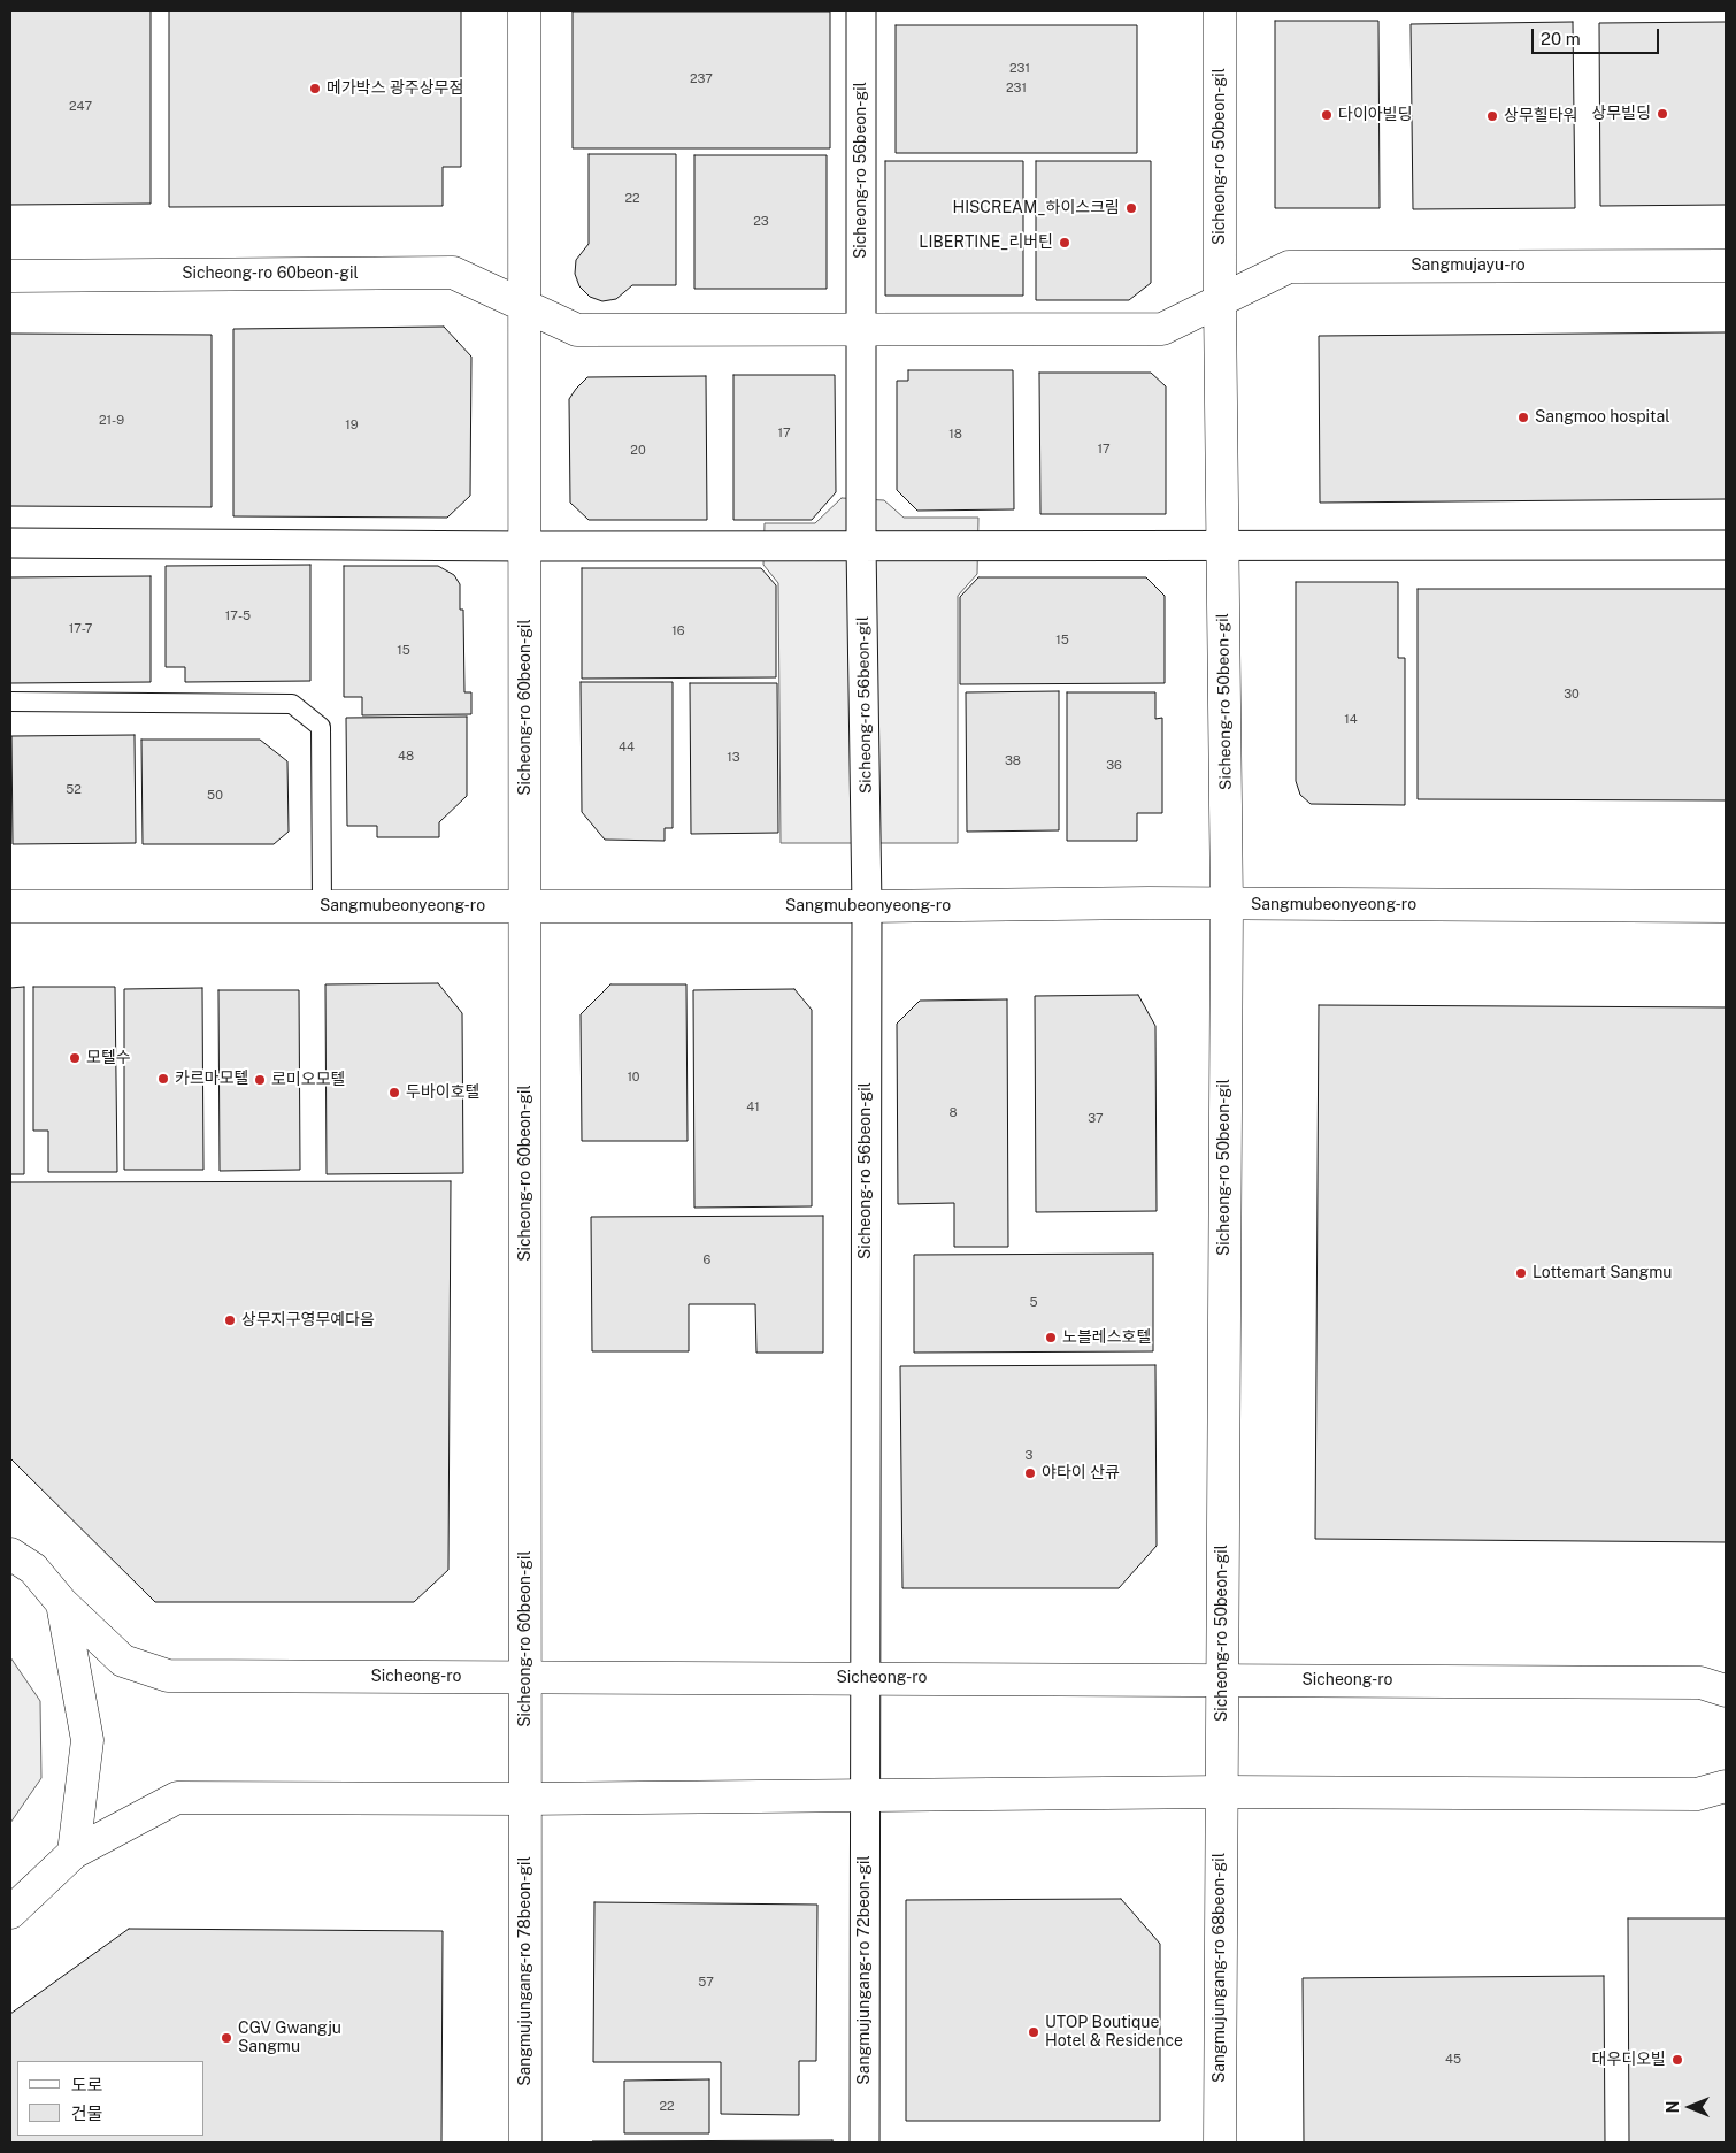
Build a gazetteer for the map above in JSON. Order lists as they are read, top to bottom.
{
  "streets": {
    "street": [
      "Sicheong-ro 50beon-gil",
      "Sicheong-ro 56beon-gil",
      "Sangmujayu-ro",
      "Sicheong-ro 60beon-gil",
      "Sangmubeonyeong-ro",
      "Sicheong-ro",
      "Sangmujungang-ro 68beon-gil",
      "Sangmujungang-ro 72beon-gil",
      "Sangmujungang-ro 78beon-gil"
    ]
  },
  "crossings": [
    ["Sicheong-ro 50beon-gil", "Sangmujayu-ro"],
    ["Sicheong-ro 50beon-gil", "Sangmubeonyeong-ro"],
    ["Sicheong-ro 50beon-gil", "Sicheong-ro"],
    ["Sicheong-ro 50beon-gil", "Sangmujungang-ro 68beon-gil"],
    ["Sicheong-ro 56beon-gil", "Sangmubeonyeong-ro"],
    ["Sicheong-ro 56beon-gil", "Sicheong-ro"],
    ["Sicheong-ro 56beon-gil", "Sangmujungang-ro 72beon-gil"],
    ["Sicheong-ro 60beon-gil", "Sangmubeonyeong-ro"],
    ["Sicheong-ro 60beon-gil", "Sicheong-ro"],
    ["Sicheong-ro 60beon-gil", "Sangmujungang-ro 78beon-gil"]
  ],
  "places": [
    "메가박스 광주상무점",
    "상무빌딩",
    "다이아빌딩",
    "상무힐타워",
    "HISCREAM_하이스크림",
    "LIBERTINE_리버틴",
    "Sangmoo hospital",
    "모텔수",
    "카르마모텔",
    "로미오모텔",
    "두바이호텔",
    "Lottemart Sangmu",
    "상무지구영무예다음",
    "노블레스호텔",
    "야타이 산큐",
    "UTOP Boutique Hotel & Residence",
    "CGV Gwangju Sangmu",
    "대우디오빌"
  ],
  "house_numbers": [
    "231",
    "237",
    "231",
    "247",
    "22",
    "23",
    "21-9",
    "19",
    "17",
    "18",
    "17",
    "20",
    "17-5",
    "17-7",
    "16",
    "15",
    "15",
    "30",
    "14",
    "44",
    "48",
    "13",
    "38",
    "36",
    "52",
    "50",
    "10",
    "41",
    "8",
    "37",
    "6",
    "5",
    "3",
    "57",
    "45",
    "22"
  ],
  "legend": ["도로", "건물"],
  "scale_bar": "20 m",
  "north": "left"
}
